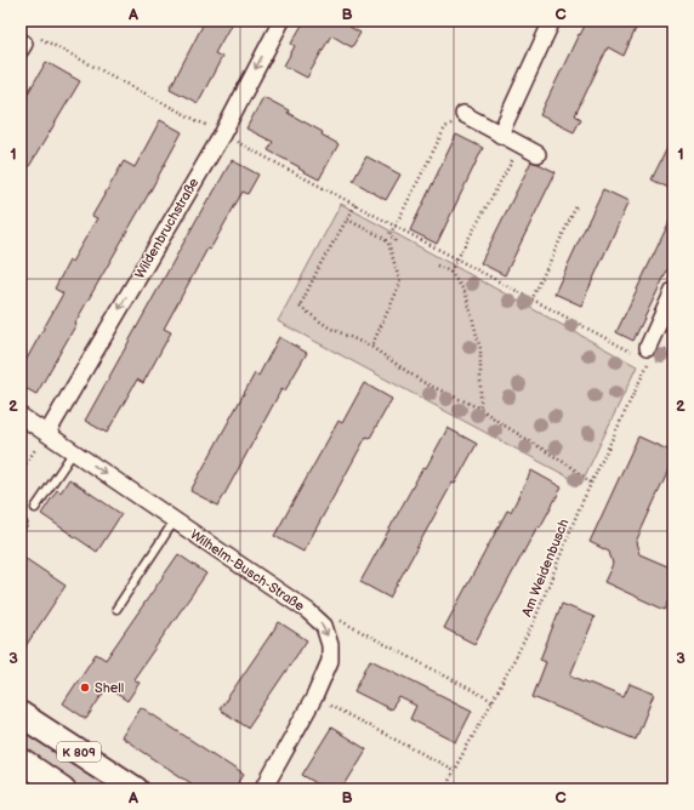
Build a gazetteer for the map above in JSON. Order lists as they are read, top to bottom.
{
  "streets": {
    "main road": ["K 809"],
    "street": ["Wildenbruchstraße", "Wilhelm-Busch-Straße"],
    "path": ["Am Weidenbusch"]
  },
  "crossings": [
    ["Wildenbruchstraße", "Wilhelm-Busch-Straße"]
  ],
  "one_way": ["Wildenbruchstraße"],
  "places": ["Shell"],
  "grid": {
    "columns": ["A", "B", "C"],
    "rows": ["1", "2", "3"]
  }
}
